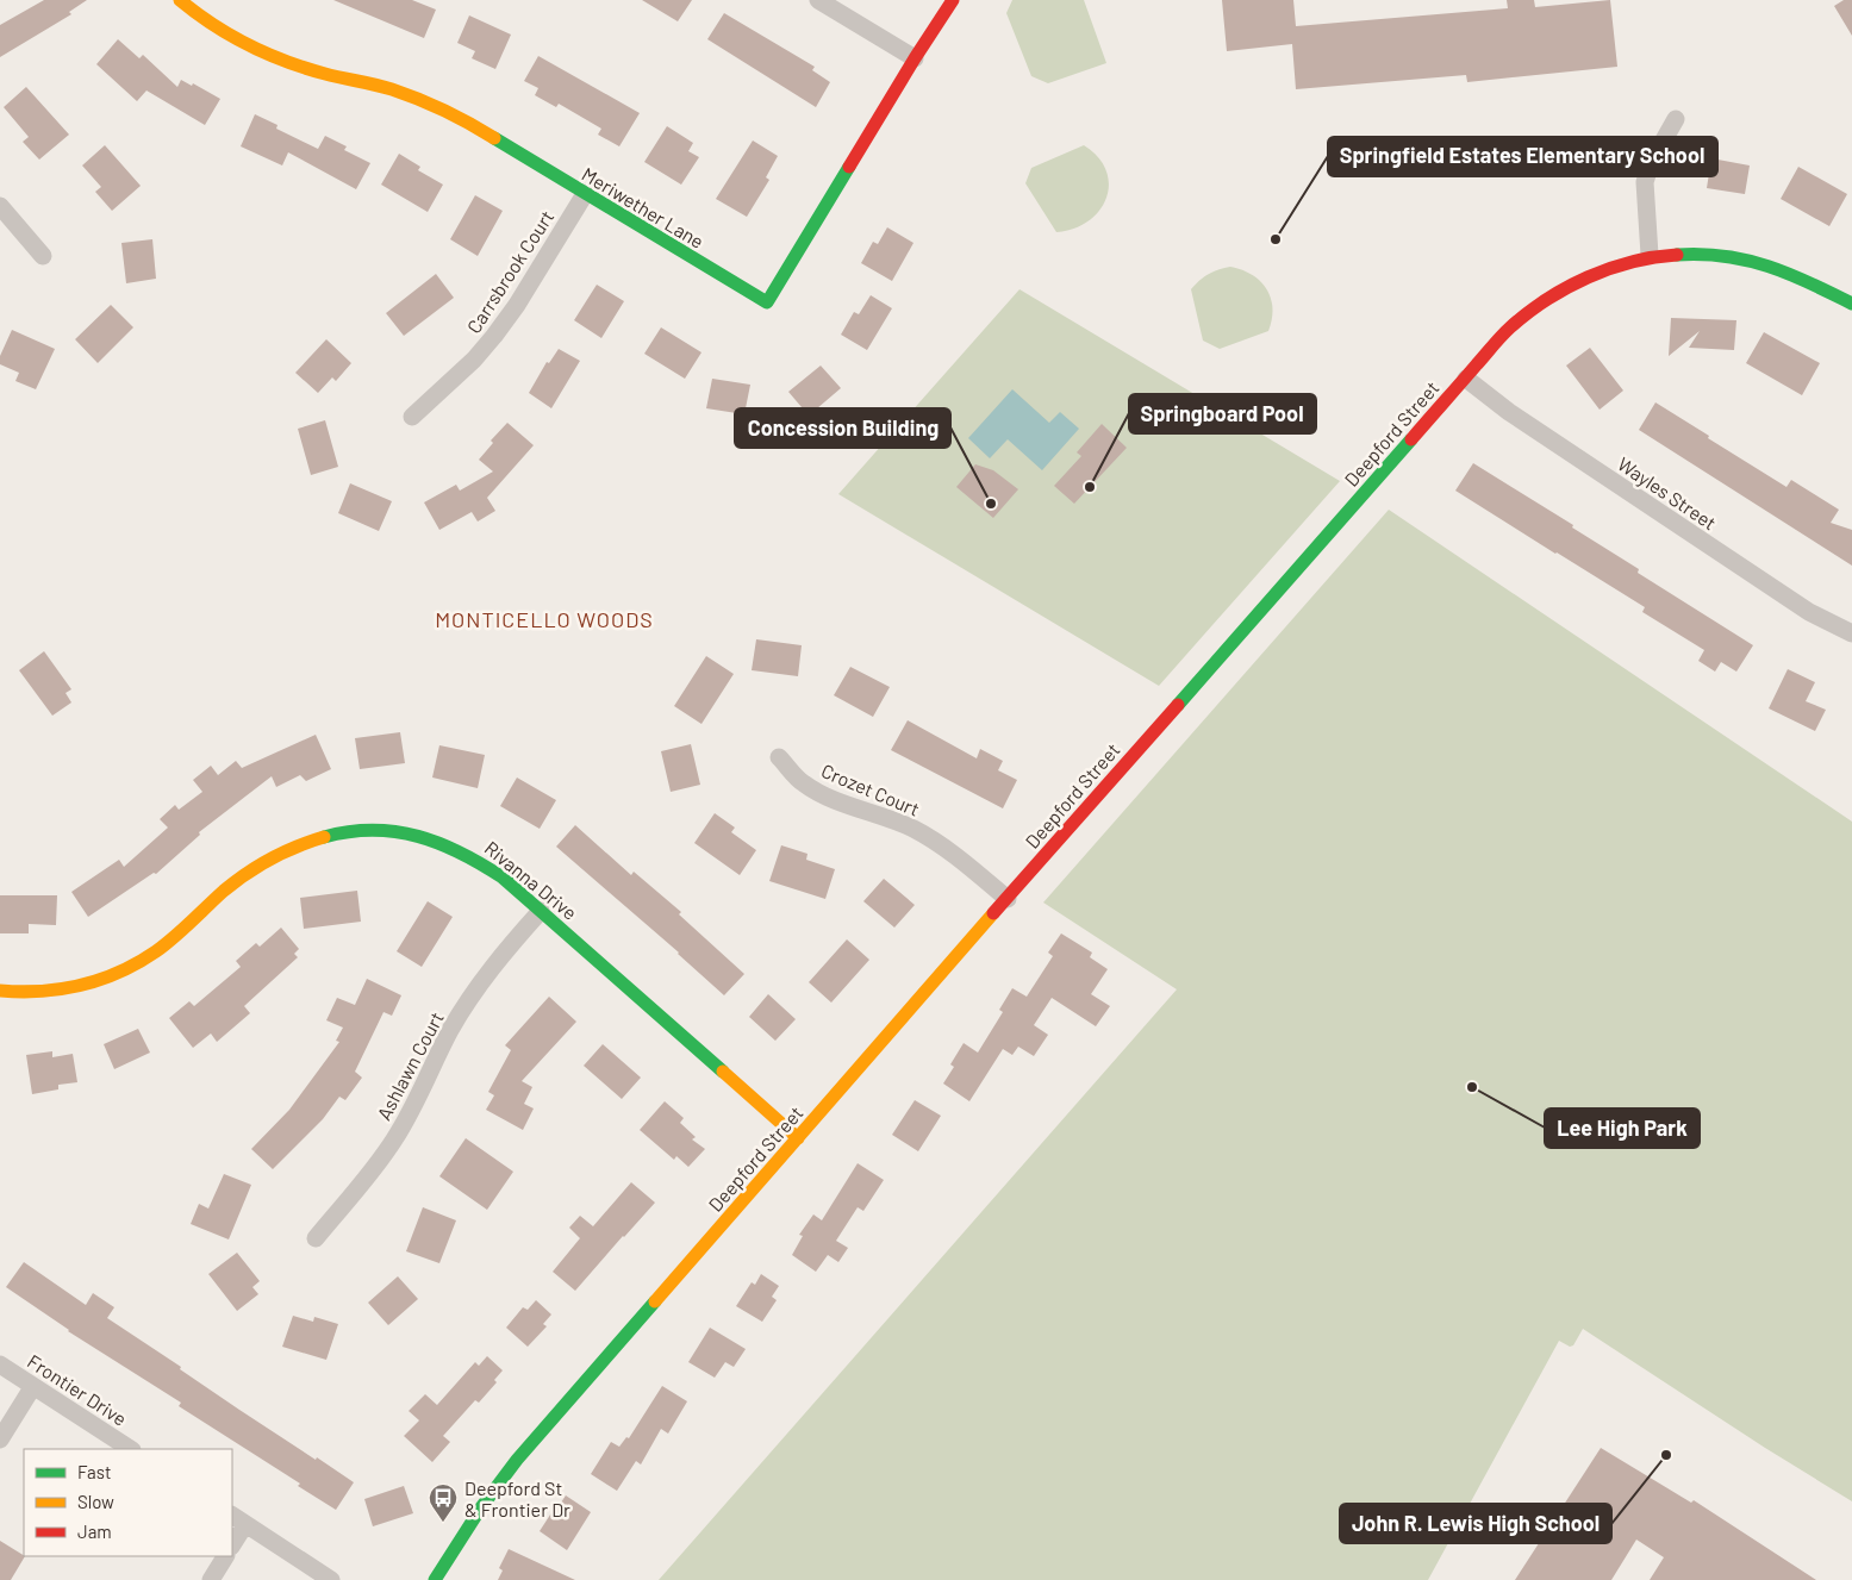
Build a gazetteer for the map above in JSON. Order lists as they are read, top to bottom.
{
  "streets": {
    "street": [
      "Meriwether Lane",
      "Carrsbrook Court",
      "Deepford Street",
      "Wayles Street",
      "Crozet Court",
      "Rivanna Drive",
      "Ashlawn Court",
      "Frontier Drive"
    ]
  },
  "crossings": [
    ["Meriwether Lane", "Carrsbrook Court"],
    ["Deepford Street", "Wayles Street"],
    ["Deepford Street", "Crozet Court"],
    ["Deepford Street", "Rivanna Drive"],
    ["Rivanna Drive", "Ashlawn Court"]
  ],
  "districts": ["MONTICELLO WOODS"],
  "places": {
    "other": [
      "Springfield Estates Elementary School",
      "Springboard Pool",
      "Concession Building",
      "Lee High Park",
      "John R. Lewis High School"
    ],
    "bus stop": ["Deepford St & Frontier Dr"]
  },
  "legend": ["Fast", "Slow", "Jam"]
}
